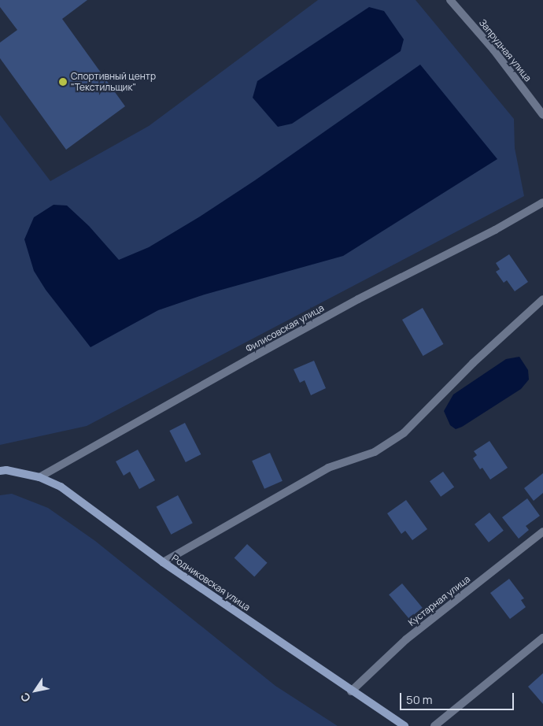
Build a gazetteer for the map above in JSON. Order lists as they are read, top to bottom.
{
  "streets": {
    "main road": ["Родниковская улица"],
    "street": ["Запрудная улица", "Филисовская улица", "Кустарная улица"]
  },
  "crossings": [
    ["Филисовская улица", "Родниковская улица"],
    ["Родниковская улица", "Кустарная улица"]
  ],
  "places": ["Спортивный центр \"Текстильщик\""],
  "scale_bar": "50 m",
  "north": "bottom left"
}
